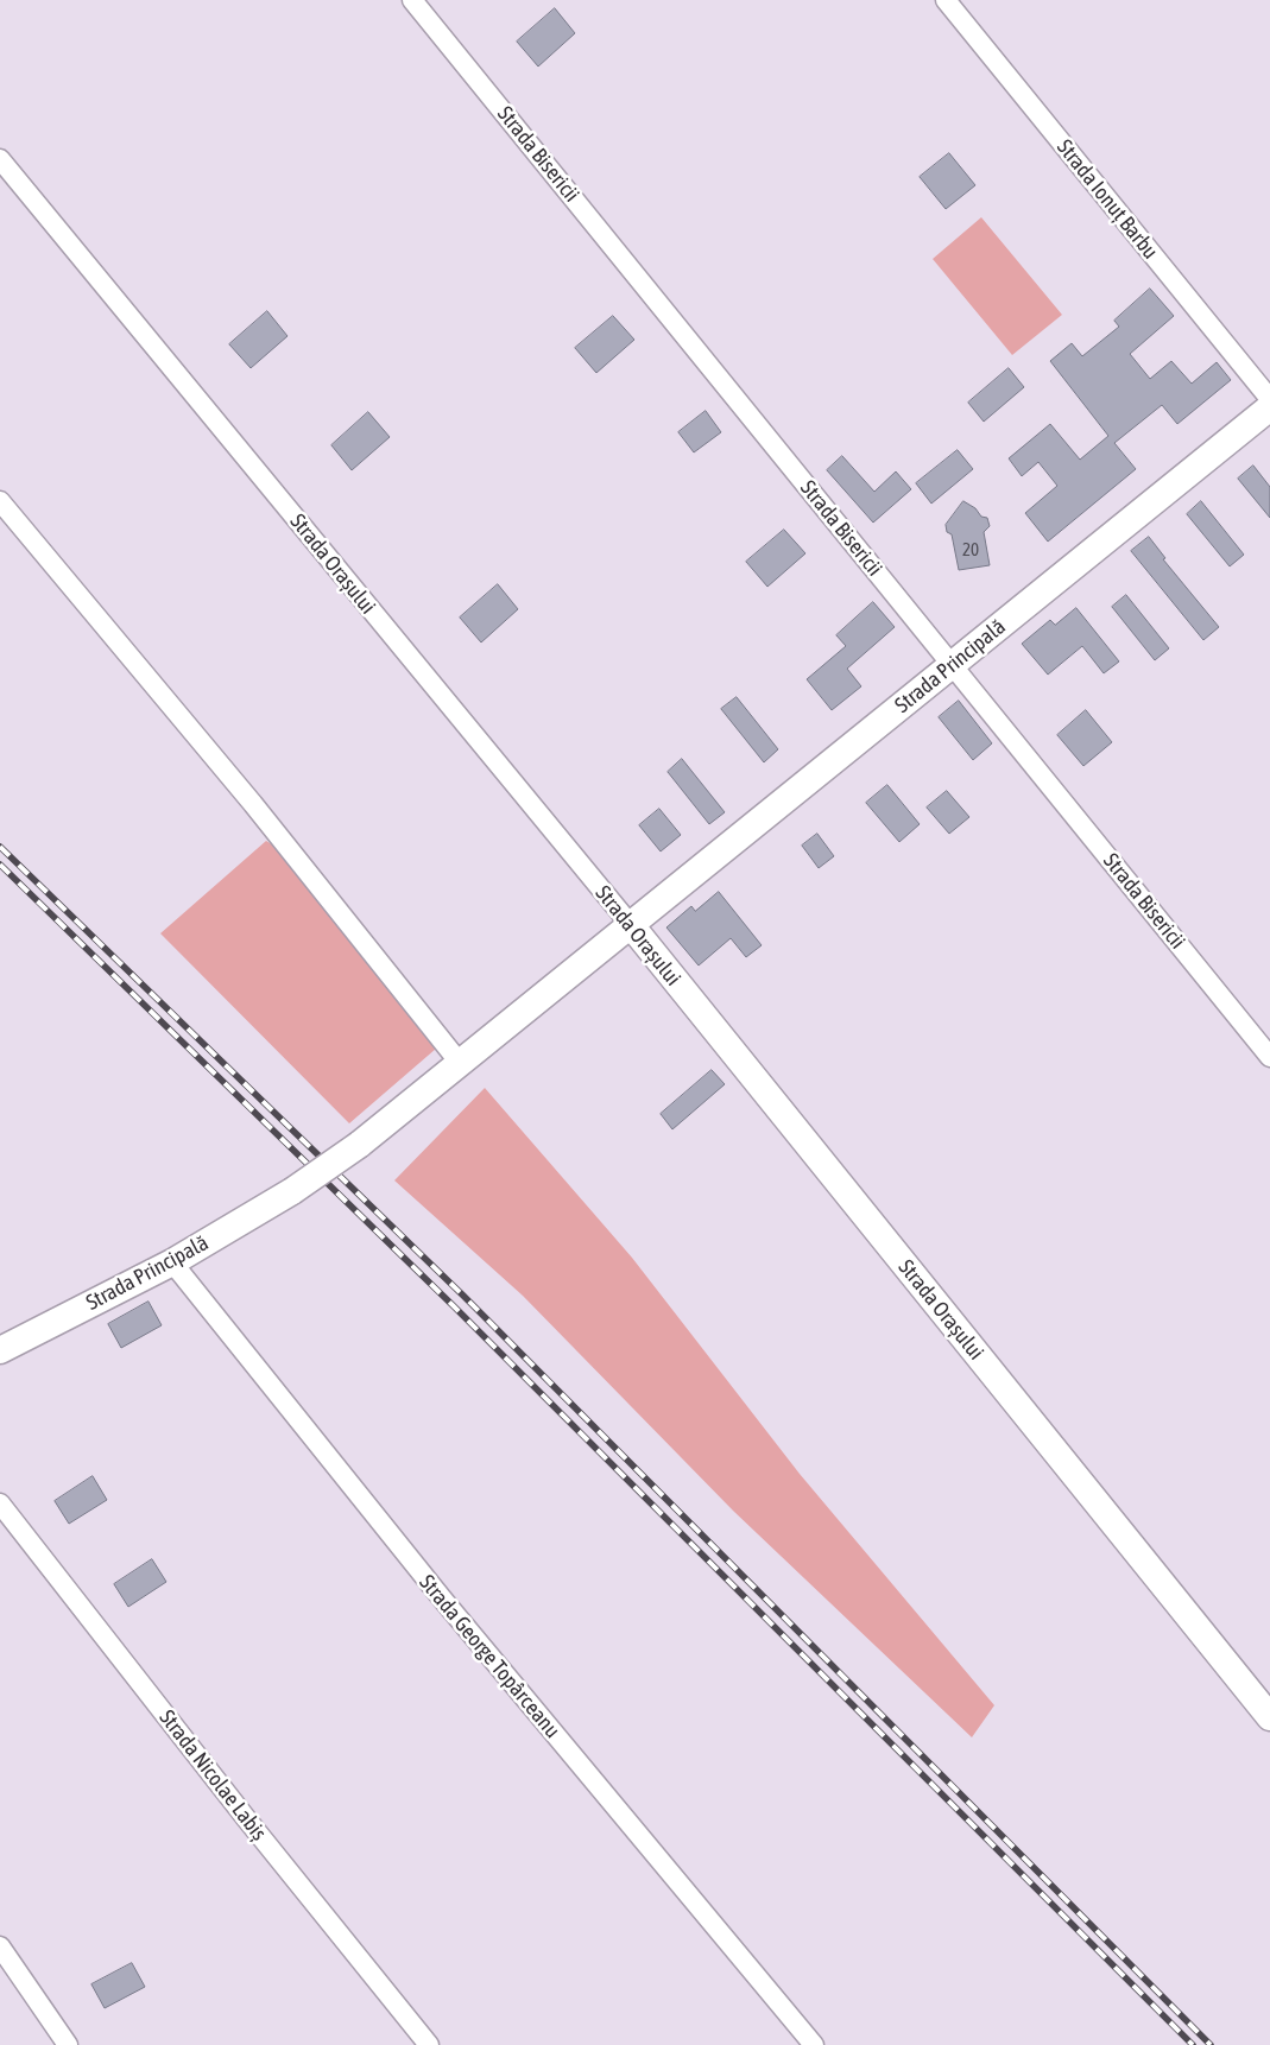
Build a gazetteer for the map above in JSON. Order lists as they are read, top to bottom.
{
  "streets": {
    "main road": ["Strada Orașului", "Strada Principală"],
    "street": [
      "Strada Bisericii",
      "Strada Ionuț Barbu",
      "Strada George Topârceanu",
      "Strada Nicolae Labiș"
    ]
  },
  "crossings": [
    ["Strada Bisericii", "Strada Principală"],
    ["Strada Orașului", "Strada Principală"],
    ["Strada Principală", "Strada George Topârceanu"]
  ],
  "house_numbers": ["20"]
}
